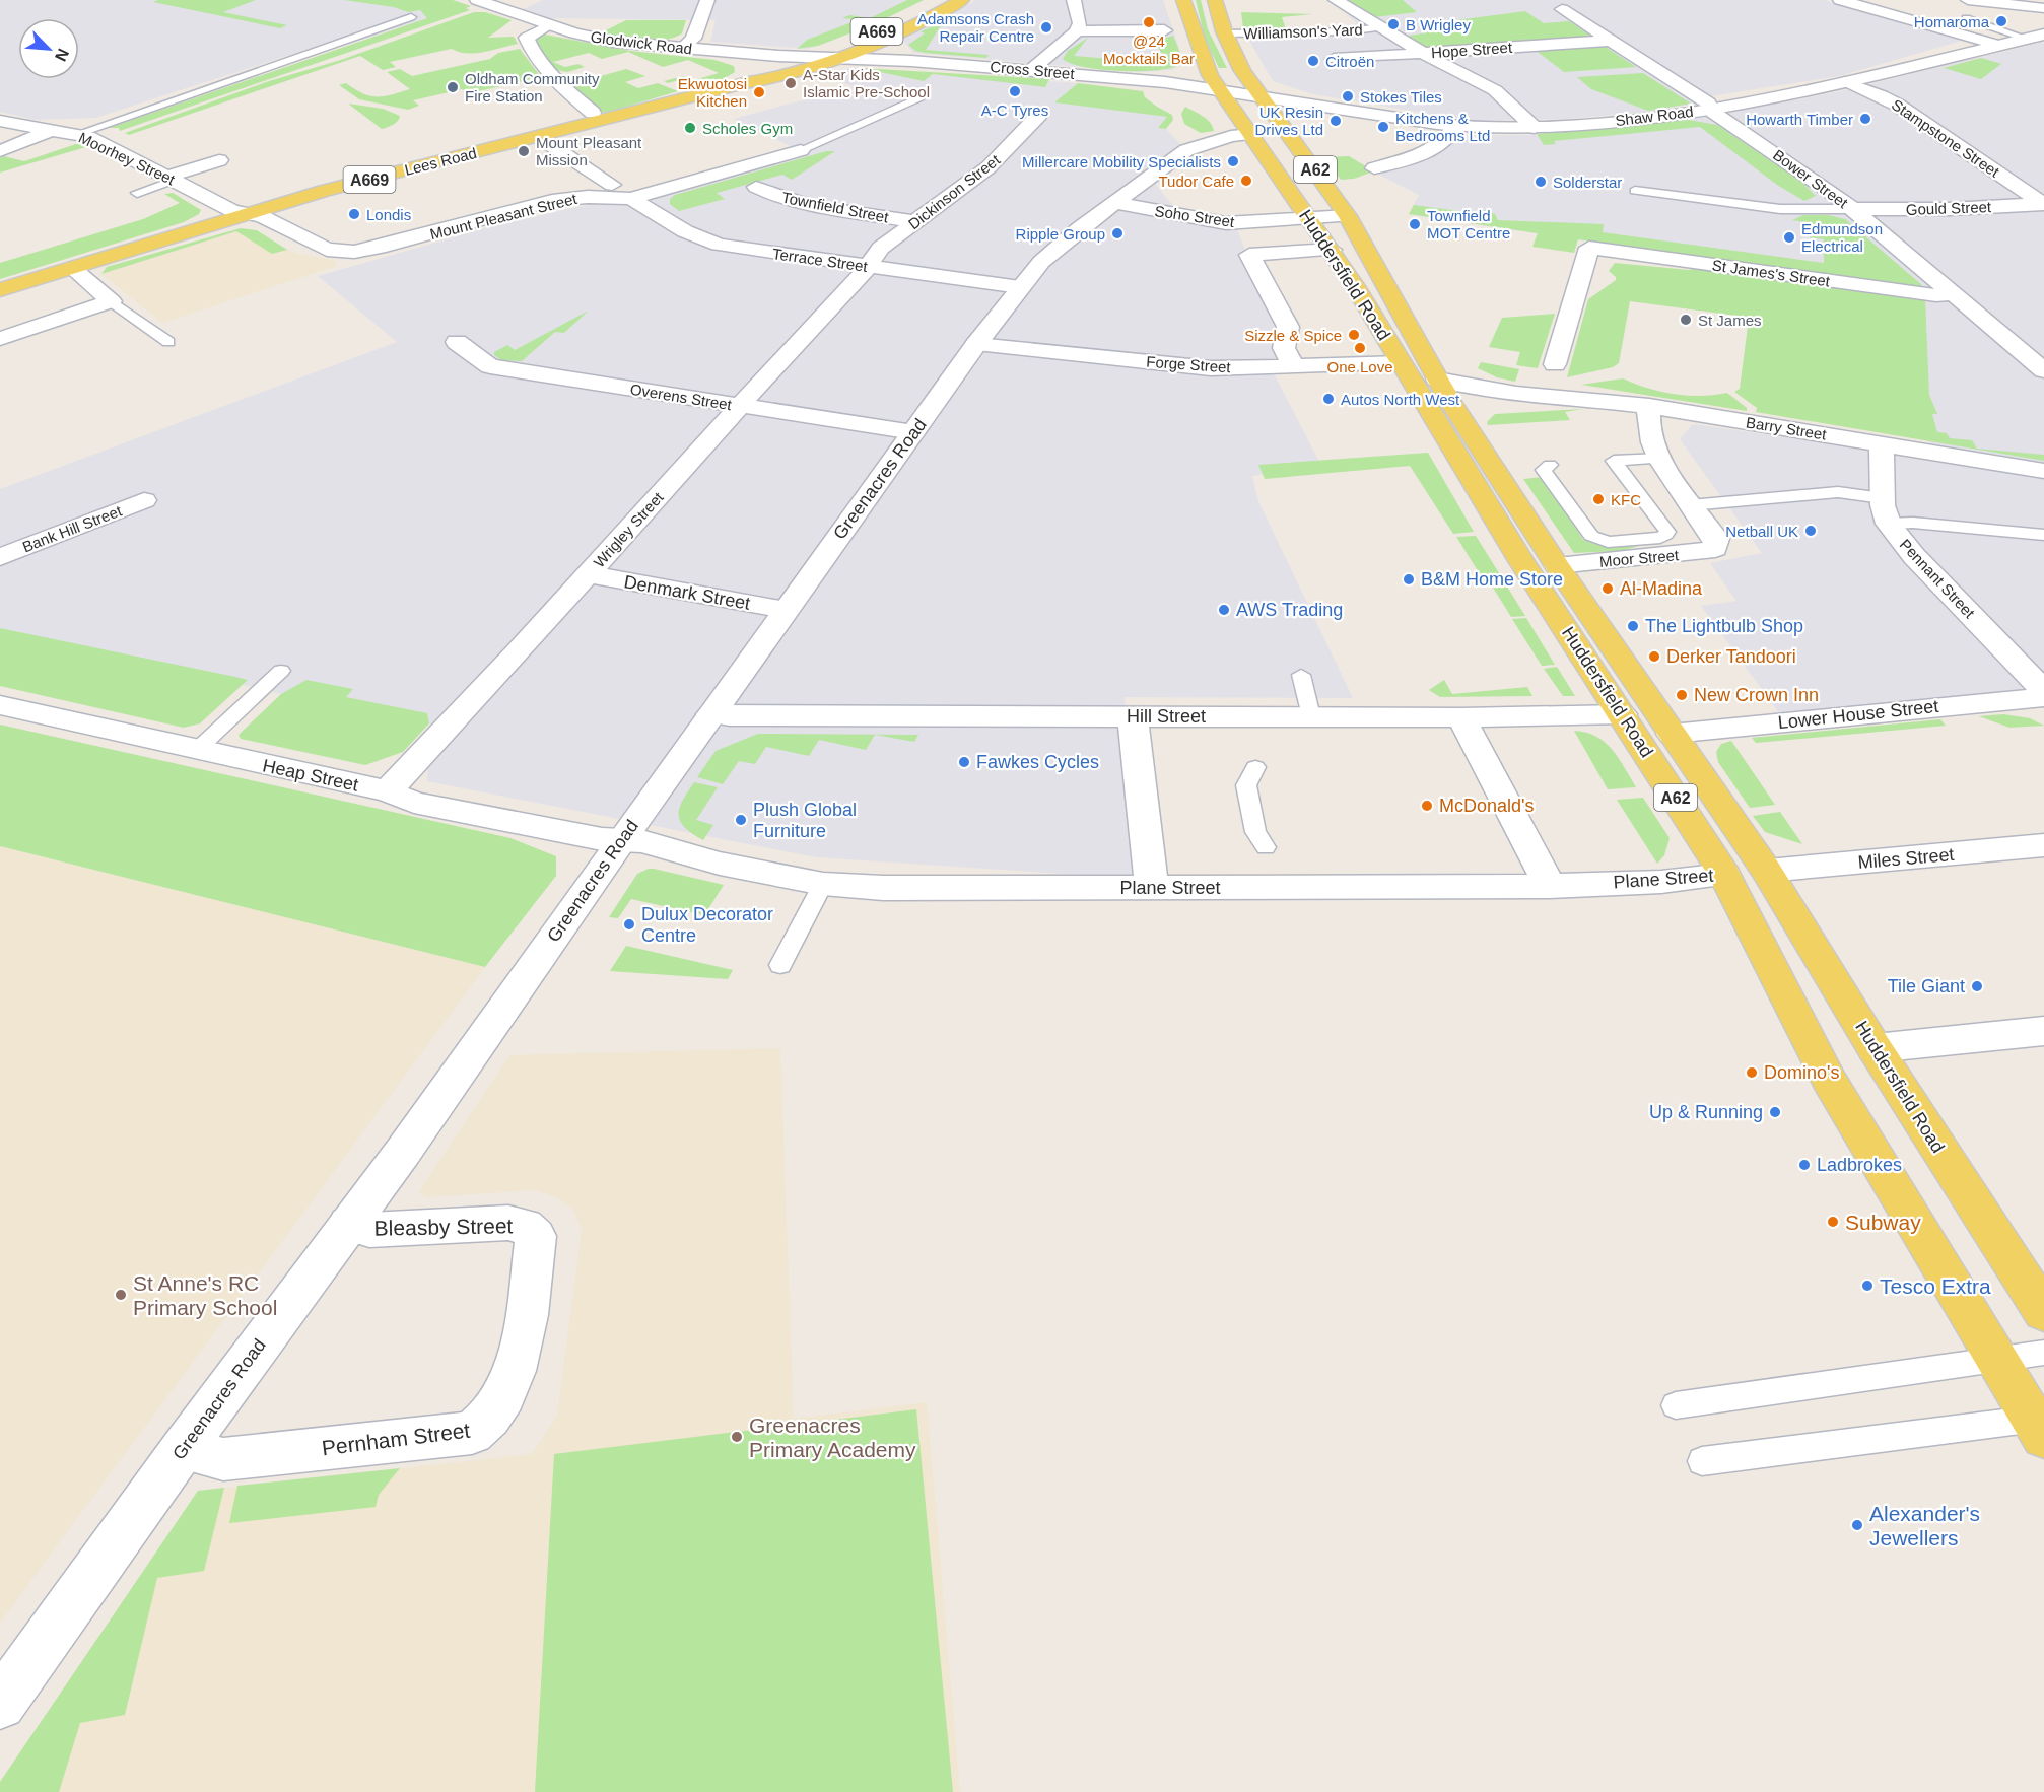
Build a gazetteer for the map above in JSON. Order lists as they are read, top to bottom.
{
  "streets": {
    "main road": [
      "A669",
      "Lees Road",
      "A62",
      "Huddersfield Road"
    ],
    "street": [
      "Glodwick Road",
      "Hope Street",
      "Cross Street",
      "Shaw Road",
      "Stampstone Street",
      "Moorhey Street",
      "Bower Street",
      "Dickinson Street",
      "Townfield Street",
      "Gould Street",
      "Mount Pleasant Street",
      "Soho Street",
      "Terrace Street",
      "St James's Street",
      "Forge Street",
      "Overens Street",
      "Barry Street",
      "Greenacres Road",
      "Bank Hill Street",
      "Wrigley Street",
      "Moor Street",
      "Pennant Street",
      "Denmark Street",
      "Lower House Street",
      "Hill Street",
      "Heap Street",
      "Miles Street",
      "Plane Street",
      "Bleasby Street",
      "Pernham Street"
    ],
    "lane": ["Williamson's Yard"]
  },
  "crossings": [
    ["Williamson's Yard", "A62"],
    ["Glodwick Road", "Lees Road"],
    ["Hope Street", "Bower Street"],
    ["Cross Street", "Shaw Road"],
    ["Cross Street", "Lees Road"],
    ["Cross Street", "A62"],
    ["Cross Street", "Huddersfield Road"],
    ["Shaw Road", "Stampstone Street"],
    ["Shaw Road", "A62"],
    ["Shaw Road", "Bower Street"],
    ["Shaw Road", "Huddersfield Road"],
    ["Stampstone Street", "Gould Street"],
    ["Moorhey Street", "Lees Road"],
    ["Moorhey Street", "Mount Pleasant Street"],
    ["Lees Road", "Mount Pleasant Street"],
    ["A62", "Huddersfield Road"],
    ["Bower Street", "Gould Street"],
    ["Bower Street", "St James's Street"],
    ["Dickinson Street", "Townfield Street"],
    ["Dickinson Street", "Terrace Street"],
    ["Dickinson Street", "Wrigley Street"],
    ["Mount Pleasant Street", "Terrace Street"],
    ["Soho Street", "Huddersfield Road"],
    ["Soho Street", "Greenacres Road"],
    ["Terrace Street", "Greenacres Road"],
    ["Terrace Street", "Wrigley Street"],
    ["Huddersfield Road", "Forge Street"],
    ["Huddersfield Road", "Barry Street"],
    ["Huddersfield Road", "Greenacres Road"],
    ["Huddersfield Road", "Moor Street"],
    ["Huddersfield Road", "Lower House Street"],
    ["Huddersfield Road", "Hill Street"],
    ["Huddersfield Road", "Miles Street"],
    ["Huddersfield Road", "Plane Street"],
    ["Forge Street", "Greenacres Road"],
    ["Overens Street", "Greenacres Road"],
    ["Overens Street", "Wrigley Street"],
    ["Greenacres Road", "Denmark Street"],
    ["Greenacres Road", "Hill Street"],
    ["Greenacres Road", "Heap Street"],
    ["Greenacres Road", "Plane Street"],
    ["Greenacres Road", "Bleasby Street"],
    ["Greenacres Road", "Pernham Street"],
    ["Wrigley Street", "Denmark Street"],
    ["Wrigley Street", "Heap Street"],
    ["Heap Street", "Plane Street"],
    ["Bleasby Street", "Pernham Street"]
  ],
  "places": [
    "Homaroma",
    "@24 Mocktails Bar",
    "B Wrigley",
    "Adamsons Crash Repair Centre",
    "Citroën",
    "A-Star Kids Islamic Pre-School",
    "Oldham Community Fire Station",
    "A-C Tyres",
    "Ekwuotosi Kitchen",
    "Stokes Tiles",
    "Howarth Timber",
    "UK Resin Drives Ltd",
    "Kitchens & Bedrooms Ltd",
    "Scholes Gym",
    "Mount Pleasant Mission",
    "Millercare Mobility Specialists",
    "Tudor Cafe",
    "Solderstar",
    "Londis",
    "Townfield MOT Centre",
    "Ripple Group",
    "Edmundson Electrical",
    "St James",
    "Sizzle & Spice",
    "One Love",
    "Autos North West",
    "KFC",
    "Netball UK",
    "B&M Home Store",
    "Al-Madina",
    "AWS Trading",
    "The Lightbulb Shop",
    "Derker Tandoori",
    "New Crown Inn",
    "Fawkes Cycles",
    "McDonald's",
    "Plush Global Furniture",
    "Dulux Decorator Centre",
    "Tile Giant",
    "Domino's",
    "Up & Running",
    "Ladbrokes",
    "Subway",
    "Tesco Extra",
    "St Anne's RC Primary School",
    "Greenacres Primary Academy",
    "Alexander's Jewellers"
  ],
  "north": "bottom right"
}
